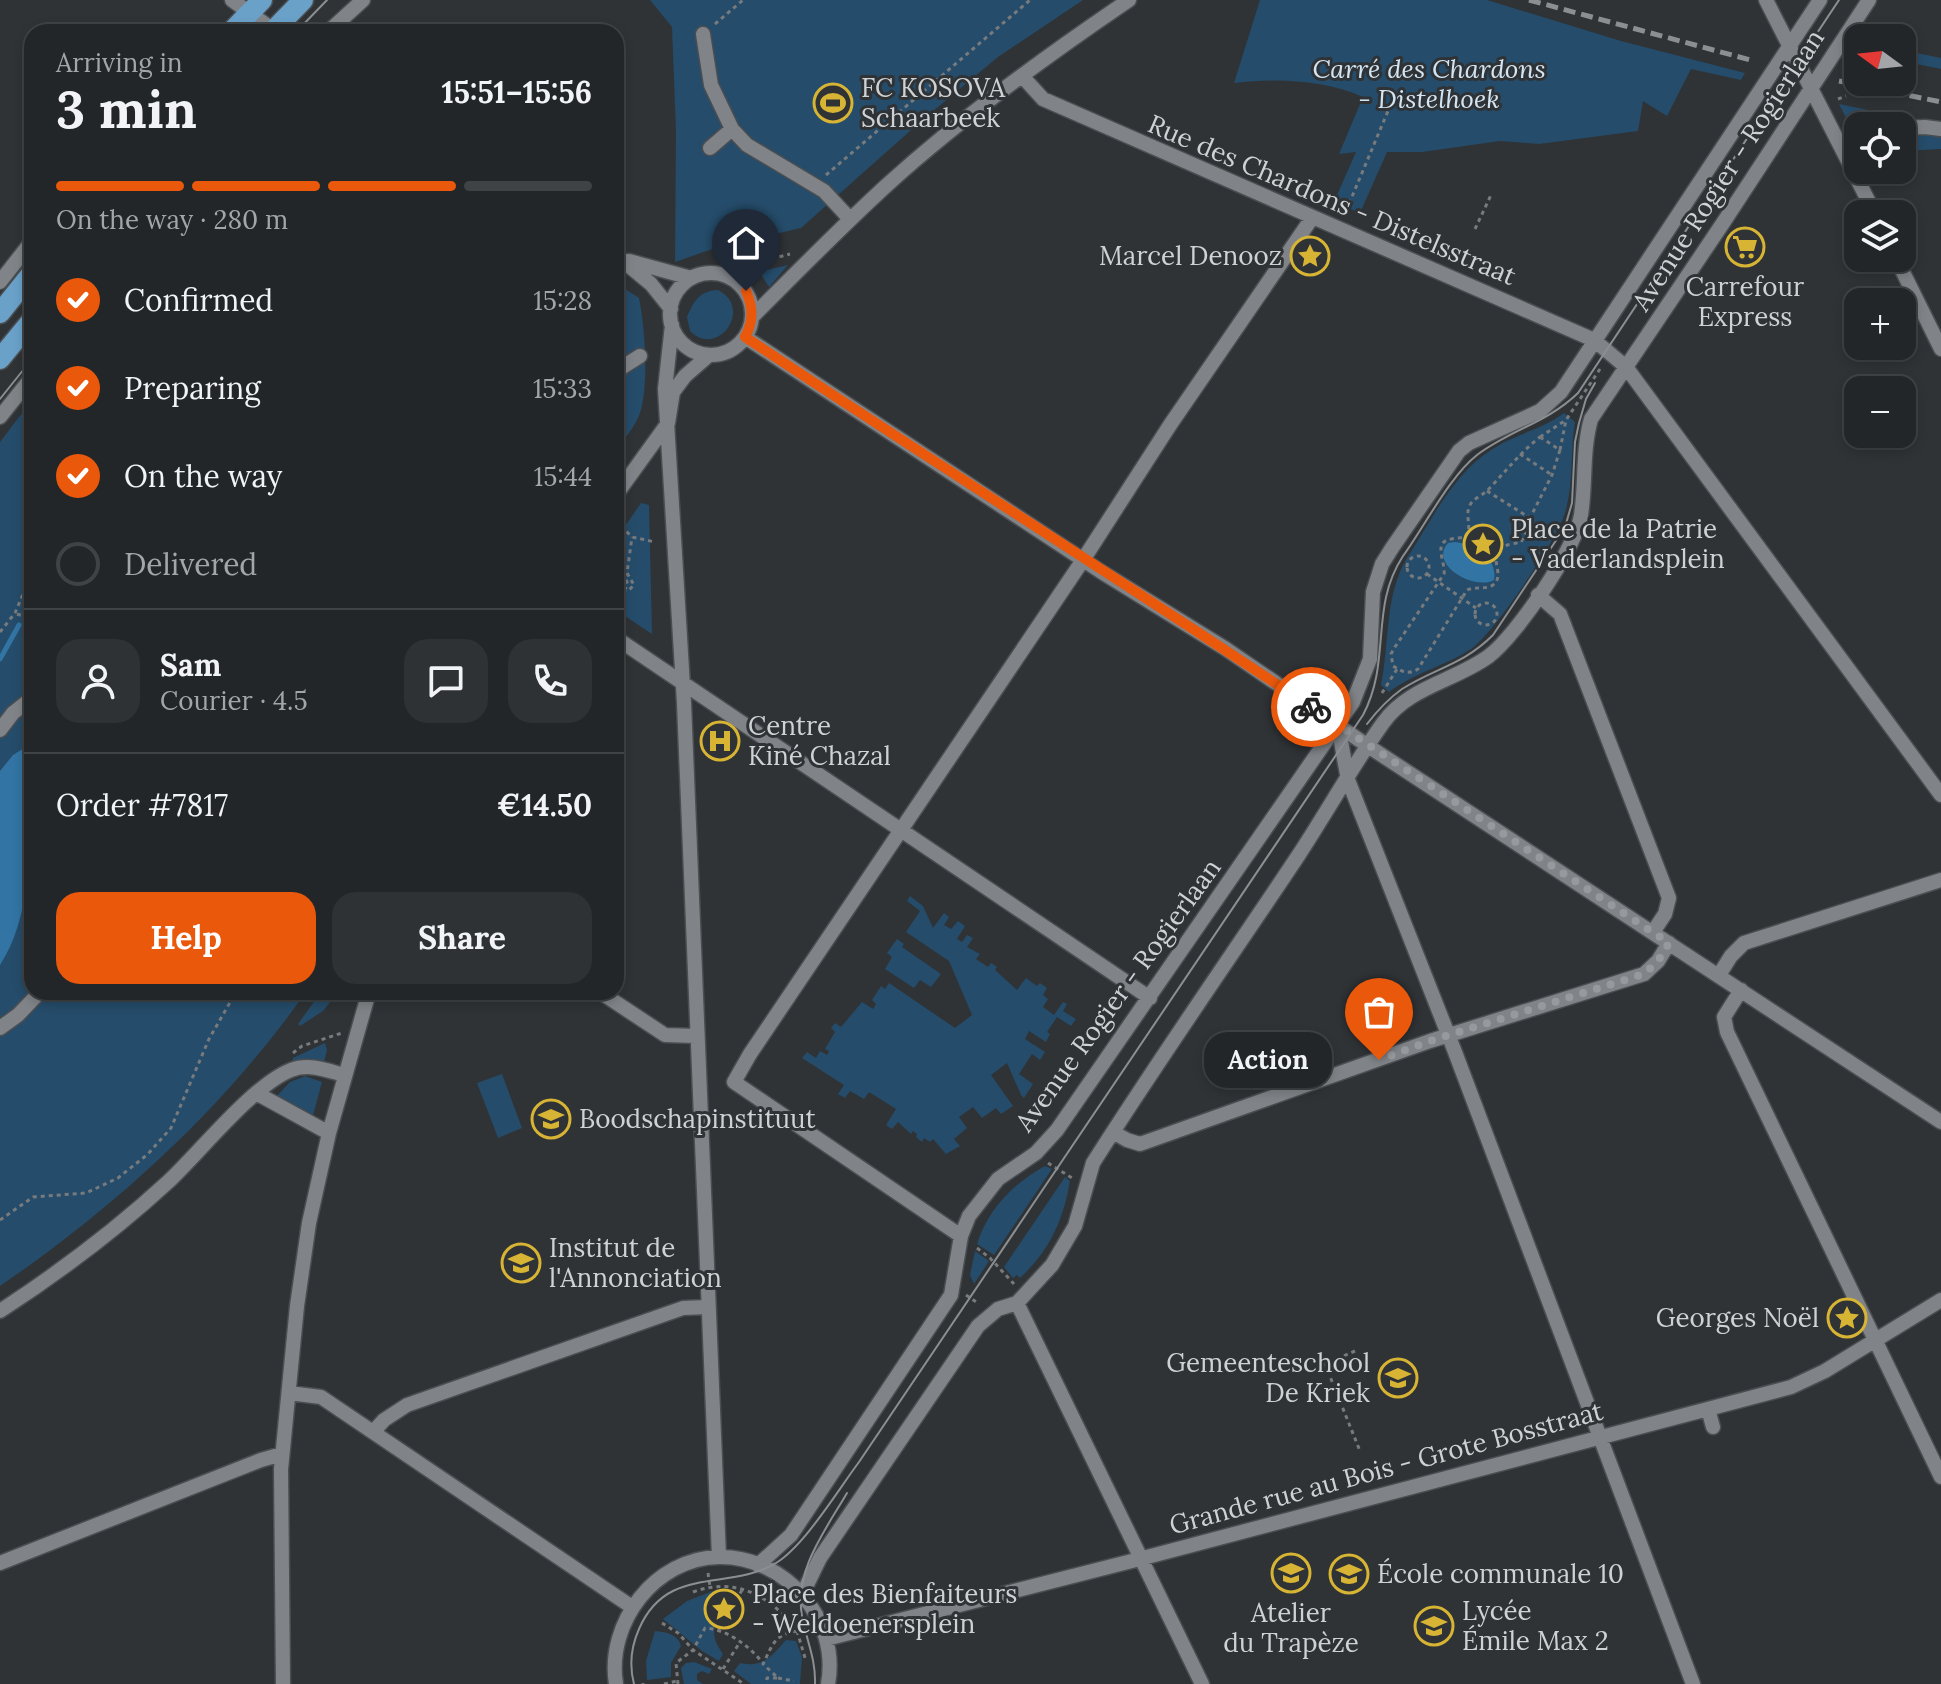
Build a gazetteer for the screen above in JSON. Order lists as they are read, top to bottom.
{
  "streets": {
    "street": ["Avenue Rogier - Rogierlaan", "Rue des Chardons - Distelsstraat", "Grande rue au Bois - Grote Bosstraat"]
  },
  "crossings": [
    ["Avenue Rogier - Rogierlaan", "Rue des Chardons - Distelsstraat"]
  ],
  "parks": ["Carré des Chardons - Distelhoek"],
  "places": {
    "sports": ["FC KOSOVA Schaarbeek"],
    "supermarket": ["Carrefour Express"],
    "place": [
      "Marcel Denooz",
      "Place de la Patrie - Vaderlandsplein",
      "Georges Noël",
      "Place des Bienfaiteurs - Weldoenersplein"
    ],
    "hospital": ["Centre Kiné Chazal"],
    "other": ["Action"],
    "school or university": [
      "Boodschapinstituut",
      "Institut de l'Annonciation",
      "Gemeenteschool De Kriek",
      "Atelier du Trapèze",
      "École communale 10",
      "Lycée Émile Max 2"
    ]
  },
  "north": "left",
  "page": {
    "map_buttons": ["+", "−"],
    "heading": ["3 min", "Arriving in", "15:51–15:56"],
    "panel": [
      "Sam",
      "Courier · 4.5",
      "Order #7817",
      "€14.50"
    ],
    "bar": "On the way · 280 m",
    "list": [
      ["Confirmed", "15:28"],
      ["Preparing", "15:33"],
      ["On the way", "15:44"],
      "Delivered"
    ],
    "buttons": ["Help", "Share"],
    "bubble": "Action"
  }
}
